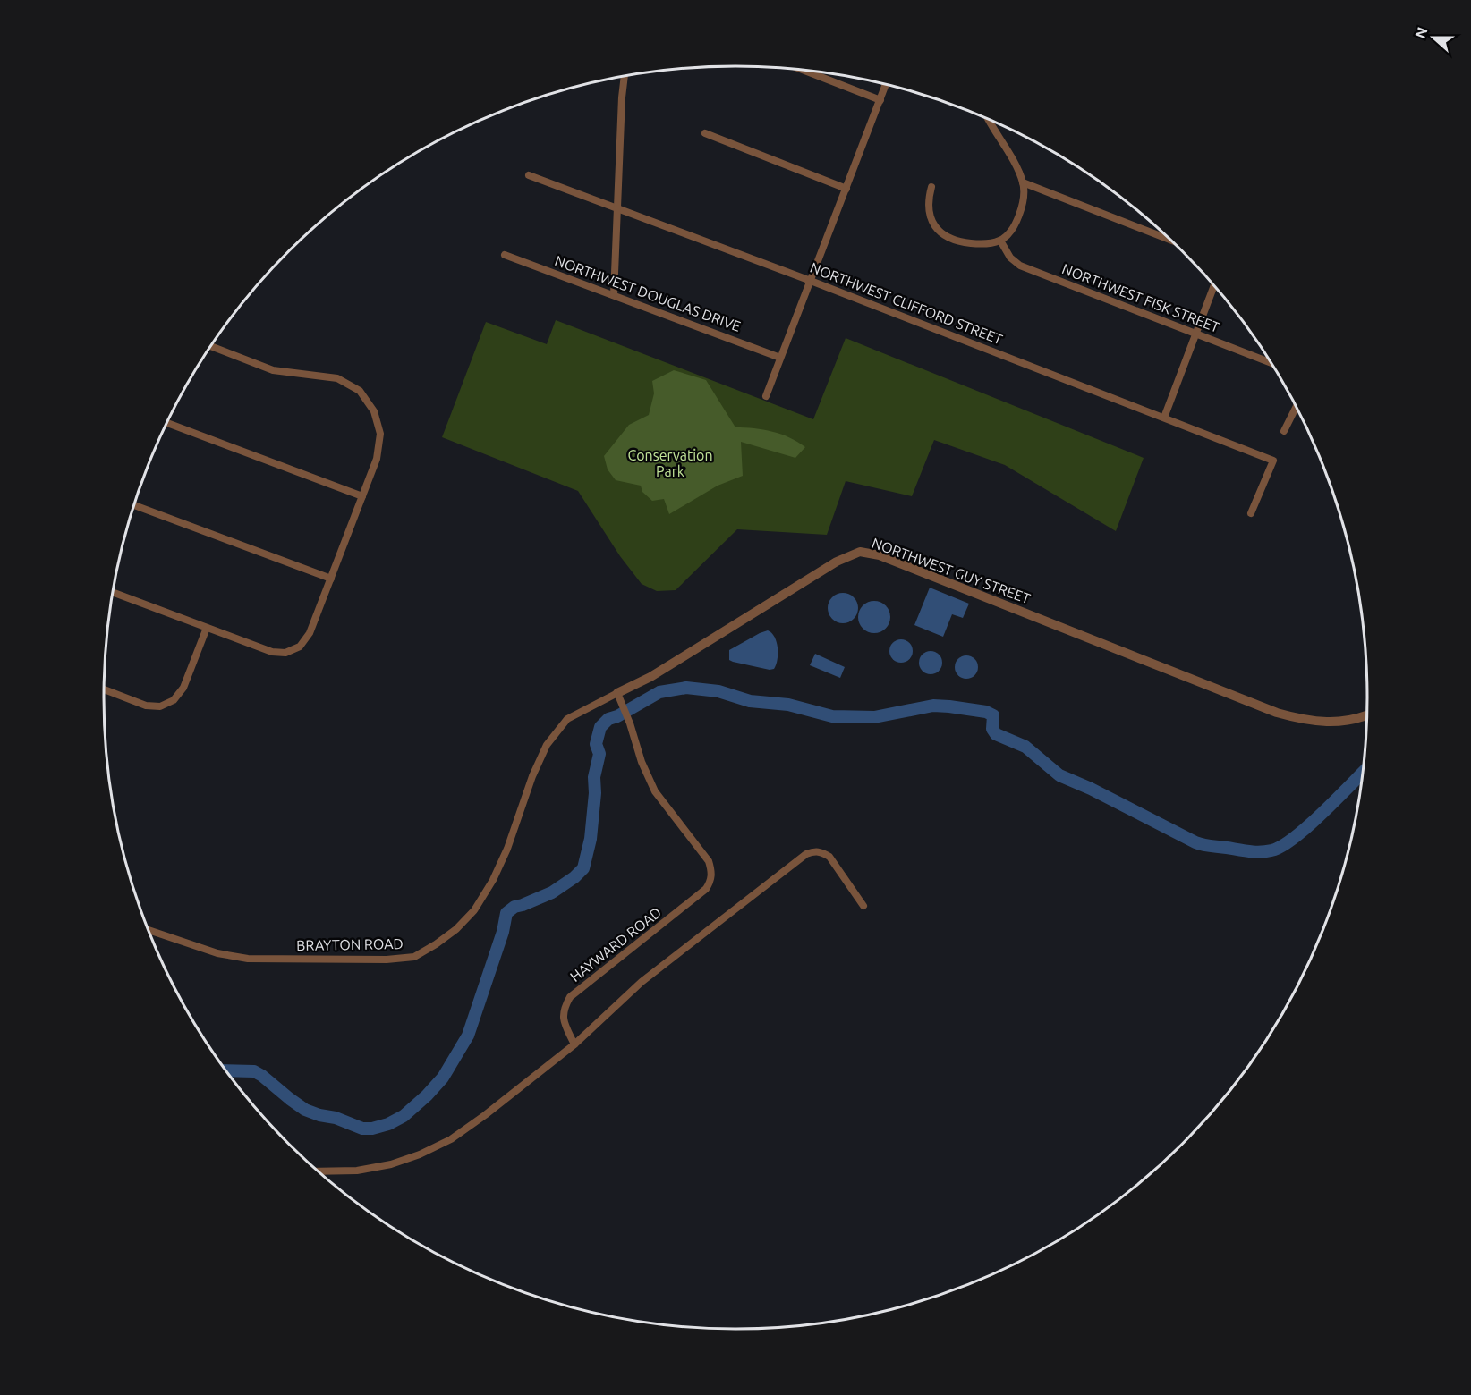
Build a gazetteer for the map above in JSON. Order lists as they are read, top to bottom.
{
  "streets": {
    "street": [
      "NORTHWEST DOUGLAS DRIVE",
      "NORTHWEST FISK STREET",
      "NORTHWEST CLIFFORD STREET",
      "NORTHWEST GUY STREET",
      "BRAYTON ROAD",
      "HAYWARD ROAD"
    ]
  },
  "crossings": [
    ["NORTHWEST GUY STREET", "BRAYTON ROAD"],
    ["NORTHWEST GUY STREET", "HAYWARD ROAD"],
    ["BRAYTON ROAD", "HAYWARD ROAD"]
  ],
  "parks": ["Conservation Park"],
  "north": "left"
}
